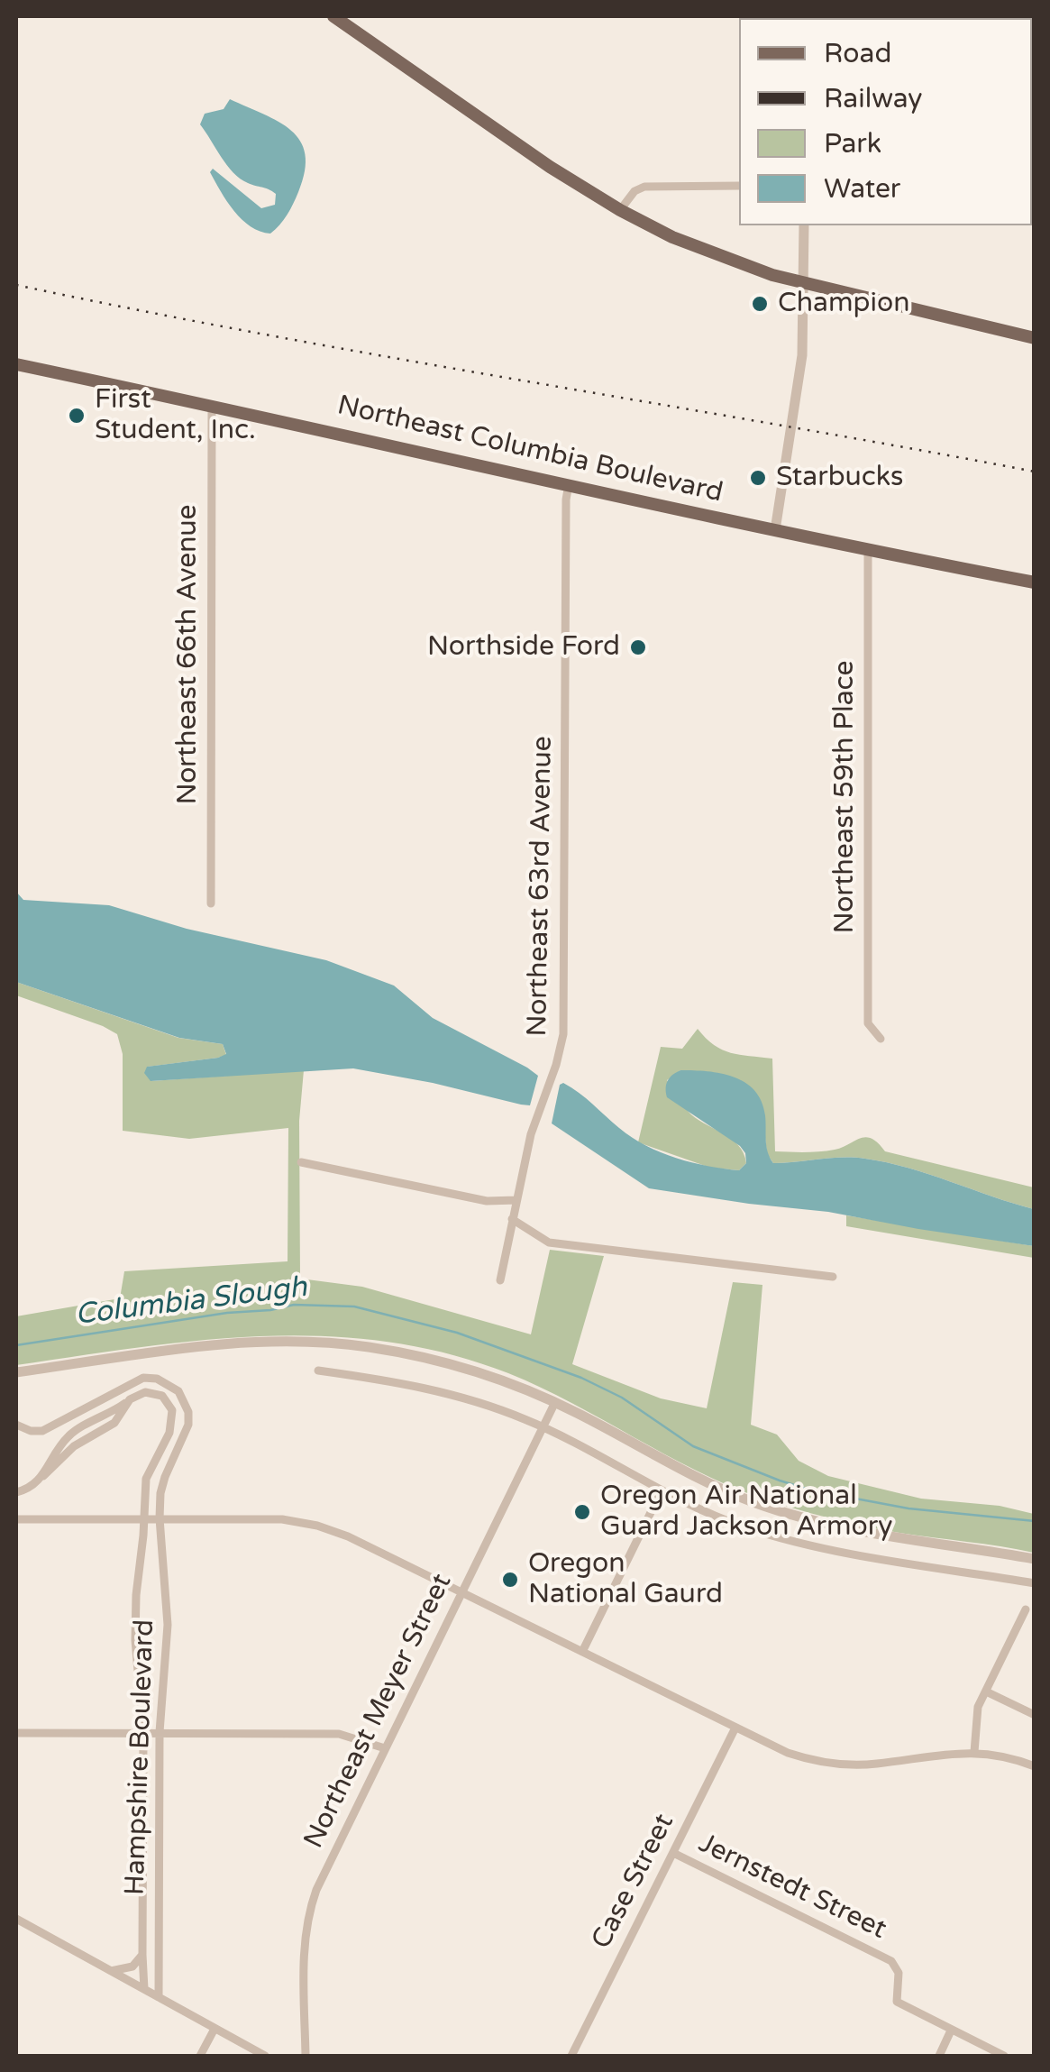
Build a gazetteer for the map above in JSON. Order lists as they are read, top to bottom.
{
  "streets": {
    "main road": ["Northeast Columbia Boulevard"],
    "street": [
      "Northeast 66th Avenue",
      "Northeast 59th Place",
      "Northeast 63rd Avenue",
      "Northeast Meyer Street",
      "Hampshire Boulevard",
      "Case Street",
      "Jernstedt Street"
    ]
  },
  "crossings": [
    ["Northeast Columbia Boulevard", "Northeast 66th Avenue"],
    ["Northeast Columbia Boulevard", "Northeast 59th Place"],
    ["Northeast Columbia Boulevard", "Northeast 63rd Avenue"],
    ["Case Street", "Jernstedt Street"]
  ],
  "water": ["Columbia Slough"],
  "places": [
    "Champion",
    "First Student, Inc.",
    "Starbucks",
    "Northside Ford",
    "Oregon Air National Guard Jackson Armory",
    "Oregon National Gaurd"
  ],
  "legend": [
    "Road",
    "Railway",
    "Park",
    "Water"
  ]
}
